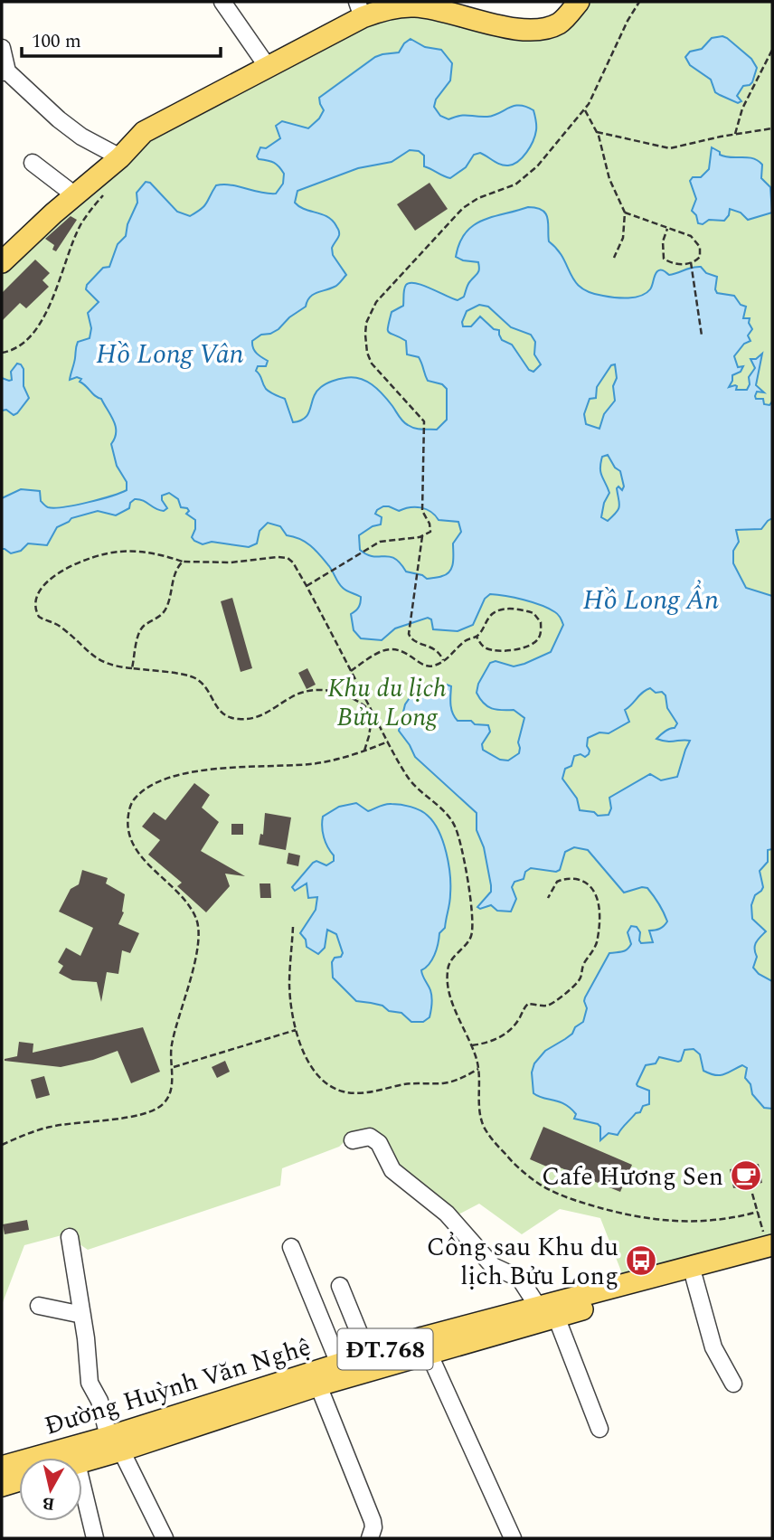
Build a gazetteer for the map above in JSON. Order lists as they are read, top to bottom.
{
  "streets": {
    "main road": ["ĐT.768", "Đường Huỳnh Văn Nghệ"]
  },
  "water": ["Hồ Long Vân", "Hồ Long Ẩn"],
  "parks": ["Khu du lịch Bửu Long"],
  "places": {
    "cafe": ["Cafe Hương Sen"],
    "bus stop": ["Cổng sau Khu du lịch Bửu Long"]
  },
  "scale_bar": "100 m",
  "north": "bottom"
}
